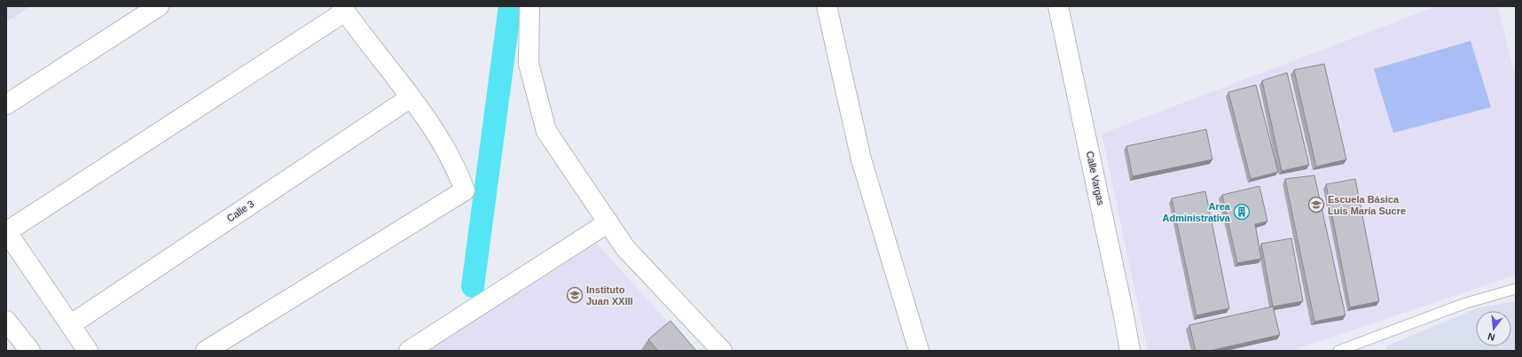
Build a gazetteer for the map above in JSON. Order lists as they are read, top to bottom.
{
  "streets": {
    "street": ["Calle Vargas", "Calle 3"]
  },
  "places": {
    "school or university": ["Escuela Básica Luis María Sucre", "Instituto Juan XXIII"],
    "building": ["Area Administrativa"]
  },
  "north": "bottom"
}
